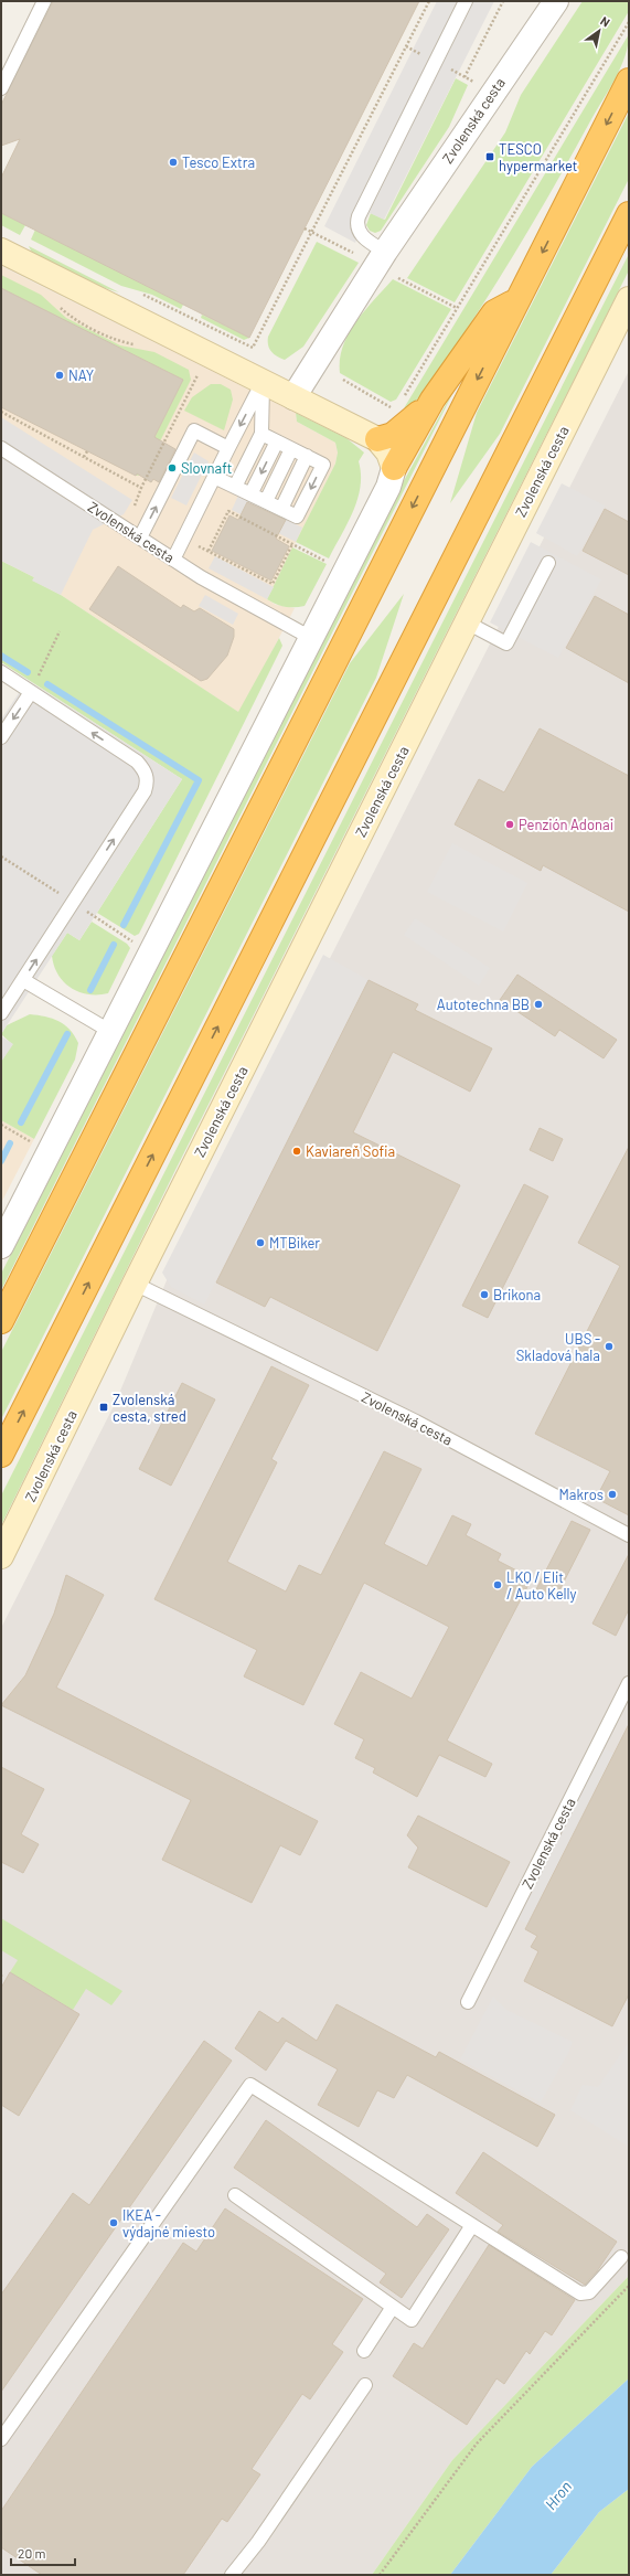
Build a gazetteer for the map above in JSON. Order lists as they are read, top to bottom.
{
  "streets": {
    "main road": ["Zvolenská cesta"]
  },
  "water": ["Hron"],
  "places": {
    "transit": ["TESCO hypermarket", "Zvolenská cesta, stred"],
    "other": [
      "Tesco Extra",
      "NAY",
      "Slovnaft",
      "Penzión Adonai",
      "Autotechna BB",
      "Kaviareň Sofia",
      "MTBiker",
      "Brikona",
      "UBS - Skladová hala",
      "Makros",
      "LKQ / Elit / Auto Kelly",
      "IKEA - výdajné miesto"
    ]
  },
  "scale_bar": "20 m",
  "north": "top right"
}
